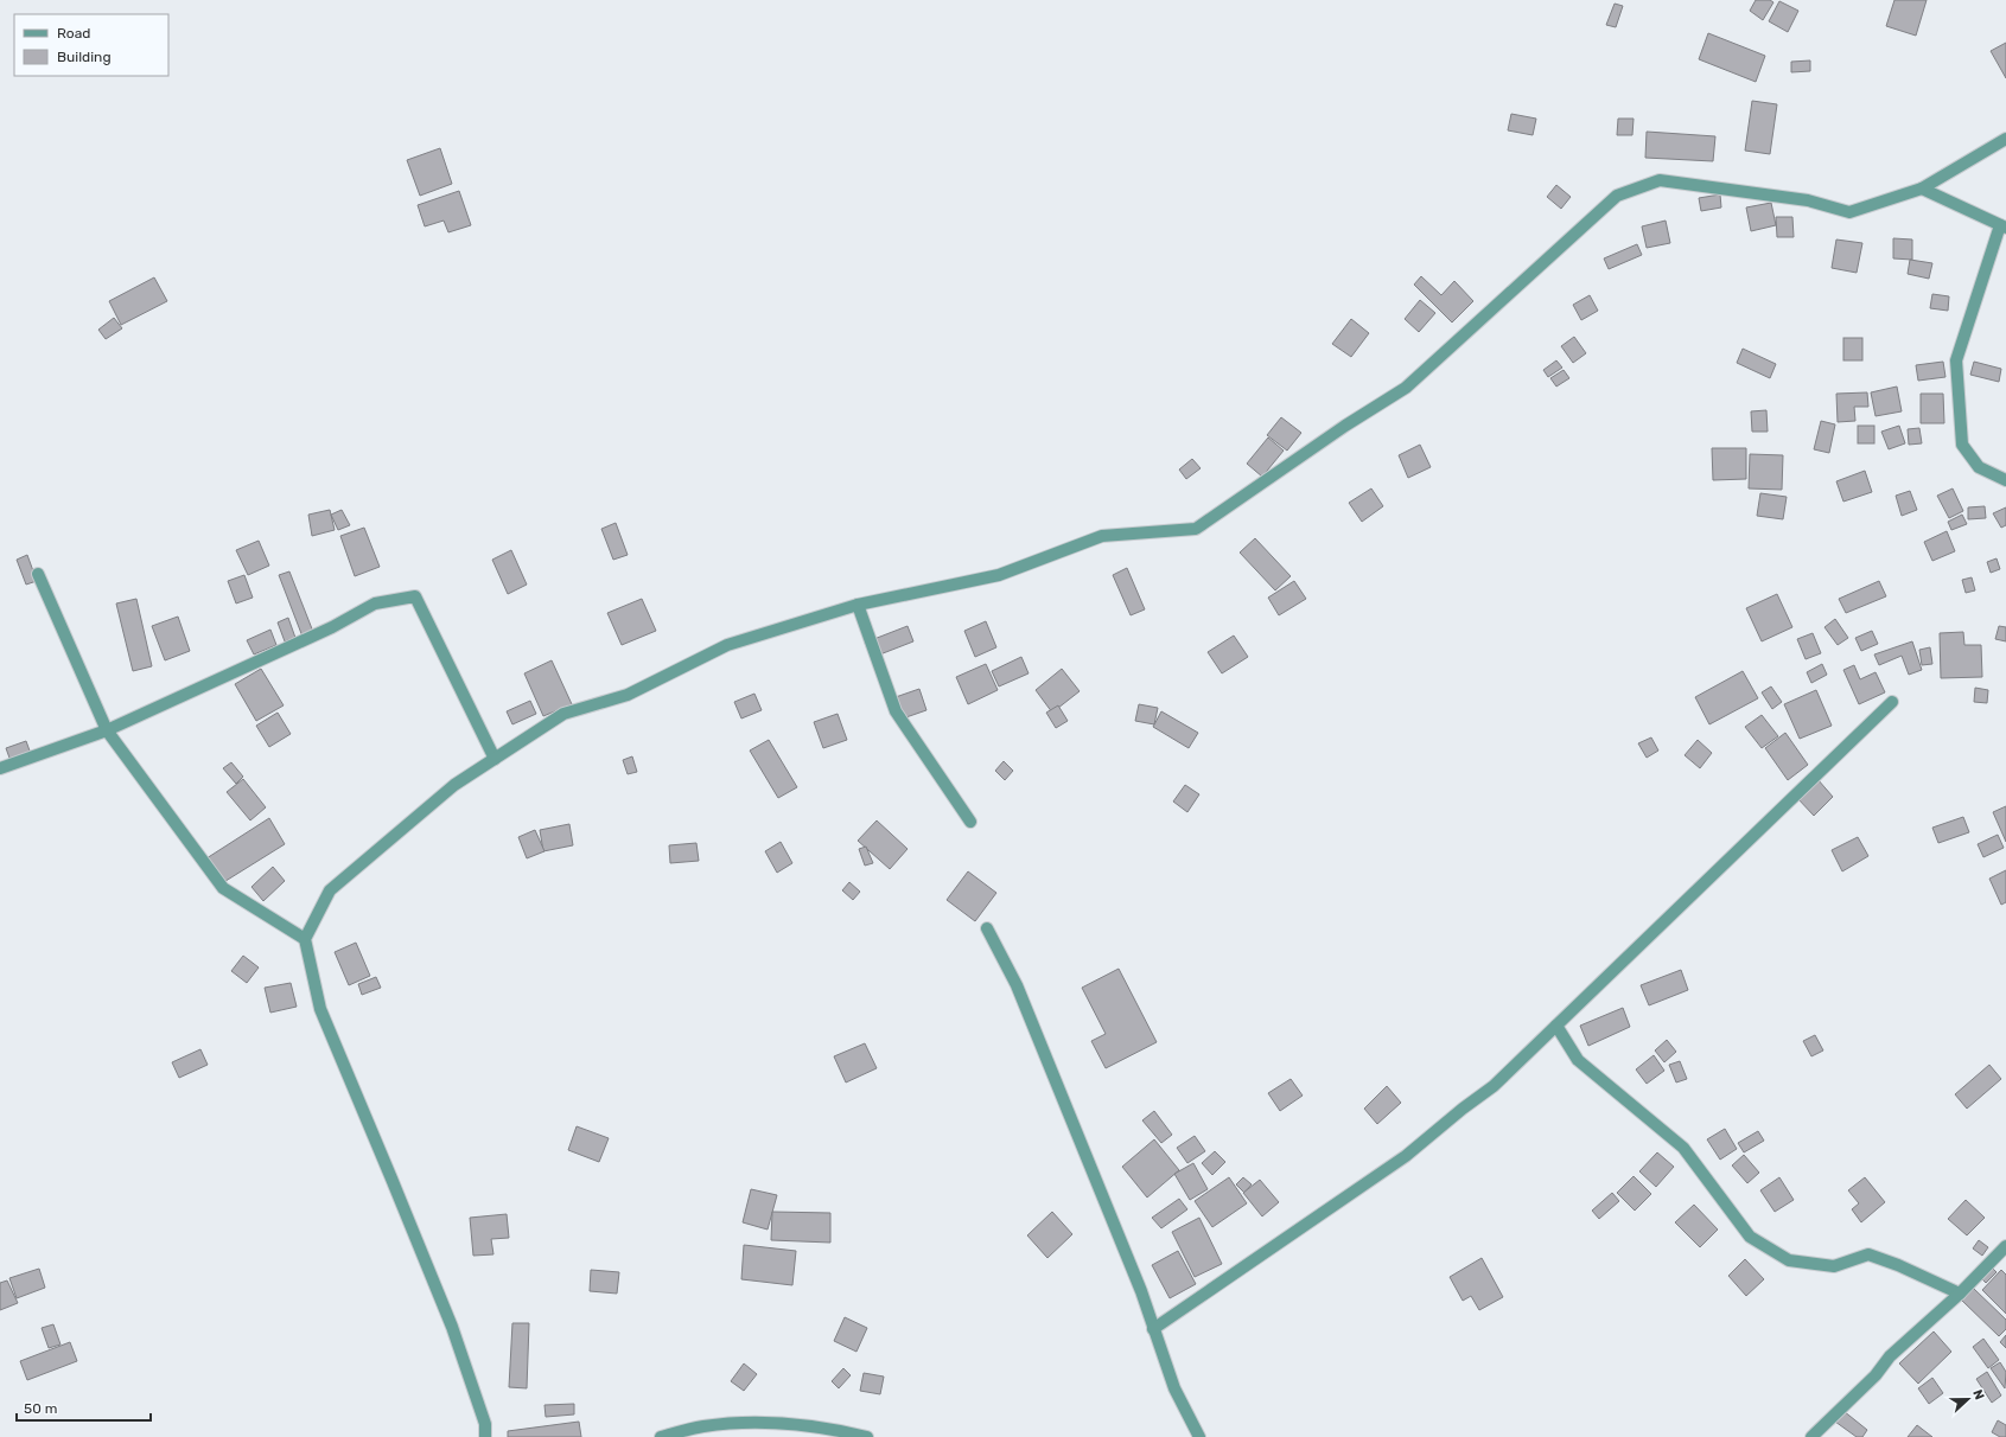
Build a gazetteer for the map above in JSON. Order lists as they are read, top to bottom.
{
  "legend": ["Road", "Building"],
  "scale_bar": "50 m",
  "north": "right"
}
